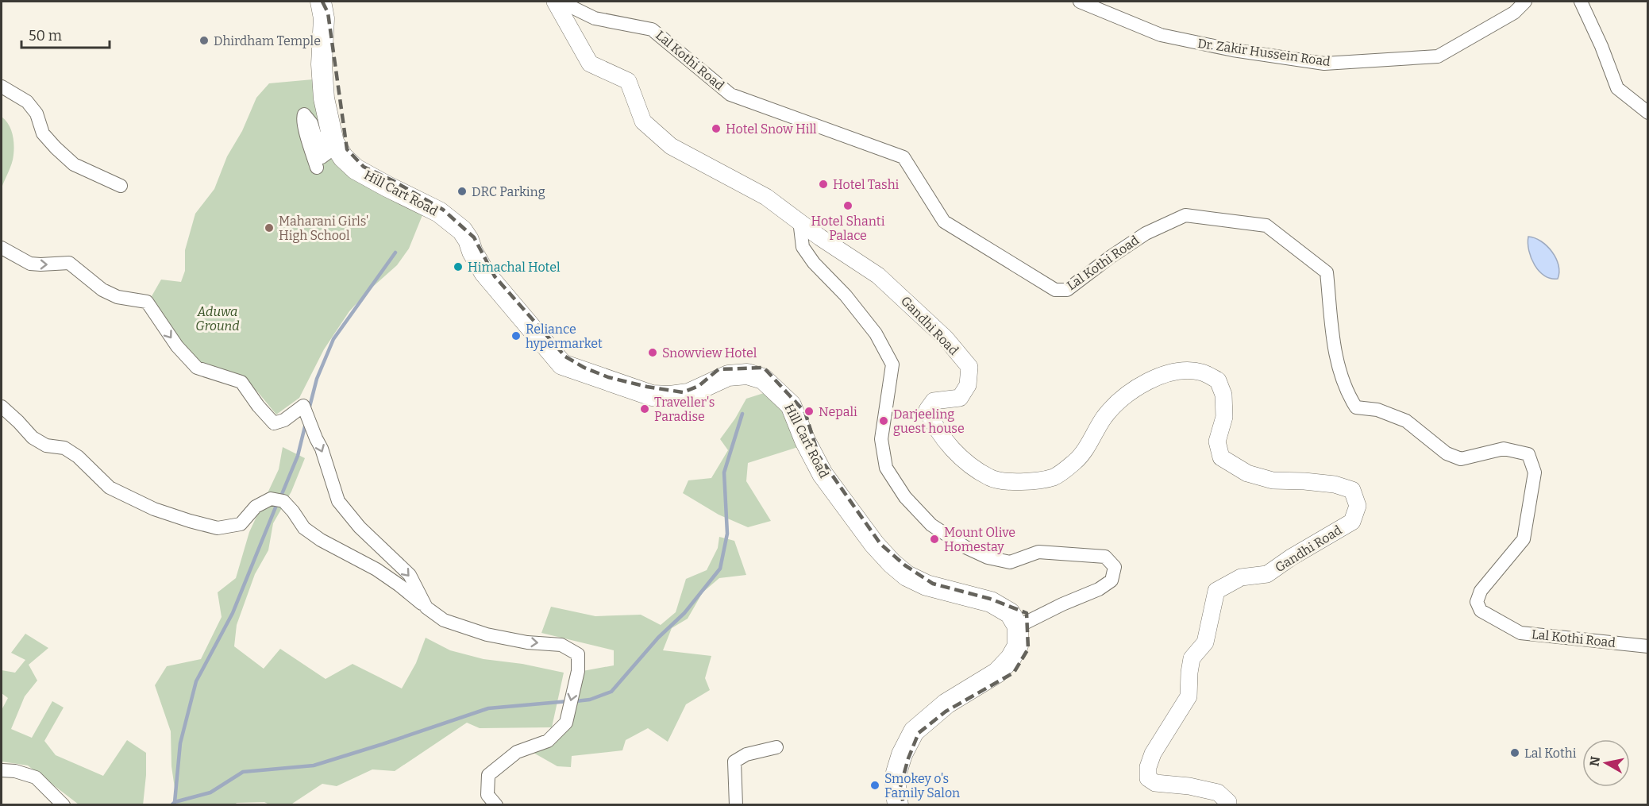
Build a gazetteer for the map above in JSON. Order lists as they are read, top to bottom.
{
  "streets": {
    "highway": ["Hill Cart Road"],
    "main road": ["Gandhi Road"],
    "street": ["Dr. Zakir Hussein Road", "Lal Kothi Road"]
  },
  "parks": ["Aduwa Ground"],
  "places": [
    "Dhirdham Temple",
    "Hotel Snow Hill",
    "Hotel Tashi",
    "DRC Parking",
    "Hotel Shanti Palace",
    "Maharani Girls' High School",
    "Himachal Hotel",
    "Reliance hypermarket",
    "Snowview Hotel",
    "Traveller's Paradise",
    "Nepali",
    "Darjeeling guest house",
    "Mount Olive Homestay",
    "Lal Kothi",
    "Smokey o's Family Salon"
  ],
  "scale_bar": "50 m",
  "north": "left"
}
